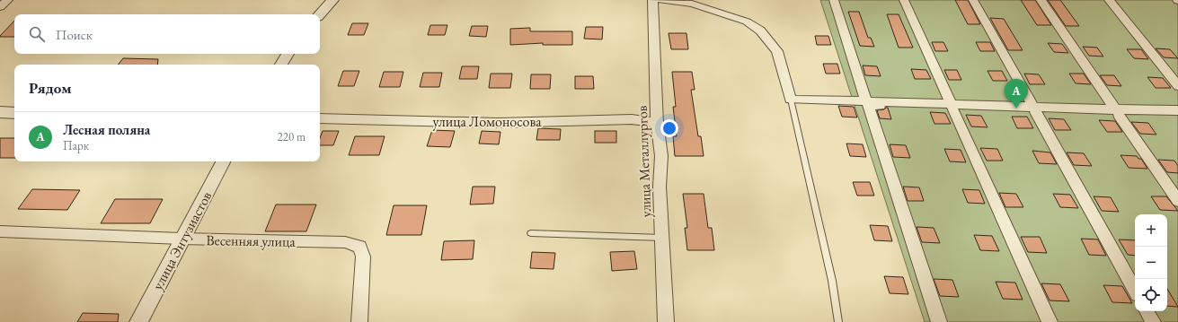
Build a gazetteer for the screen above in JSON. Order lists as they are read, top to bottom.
{
  "streets": {
    "street": [
      "улица Ломоносова",
      "улица Металлургов",
      "улица Энтузиастов",
      "Весенняя улица"
    ]
  },
  "crossings": [
    ["улица Ломоносова", "улица Металлургов"],
    ["улица Энтузиастов", "Весенняя улица"]
  ],
  "page": {
    "search": "Поиск",
    "heading": "Рядом",
    "pins": "A",
    "list": [
      {
        "mark": "A",
        "name": "Лесная поляна",
        "note": "Парк",
        "value": "220 m"
      }
    ],
    "map_buttons": ["+", "−"]
  }
}
